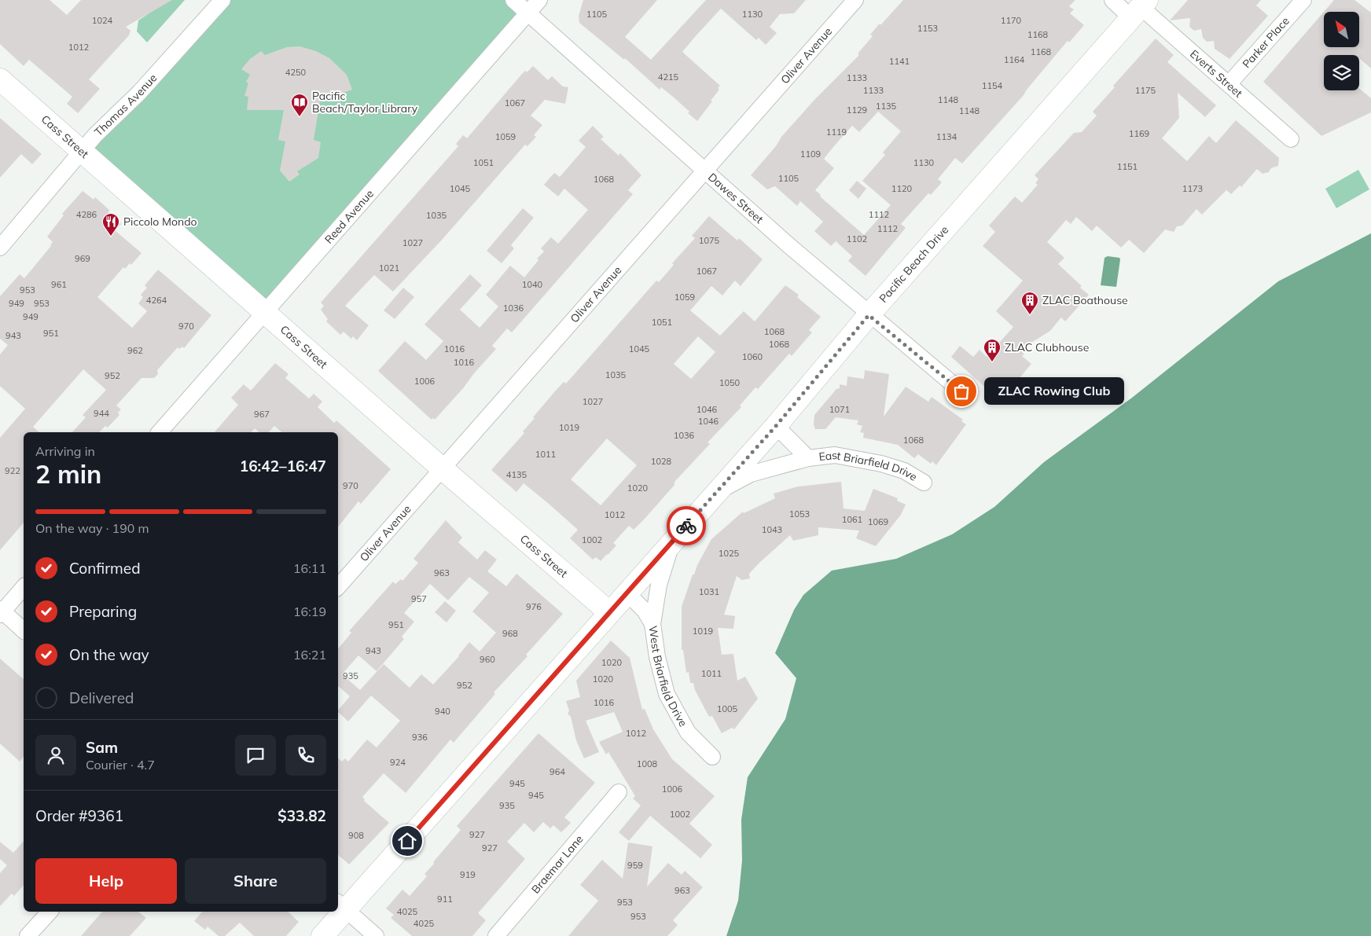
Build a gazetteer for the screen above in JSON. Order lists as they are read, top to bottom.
{
  "streets": {
    "street": [
      "Parker Place",
      "Oliver Avenue",
      "Everts Street",
      "Thomas Avenue",
      "Cass Street",
      "Dawes Street",
      "Reed Avenue",
      "Pacific Beach Drive",
      "East Briarfield Drive",
      "West Briarfield Drive",
      "Braemar Lane"
    ]
  },
  "crossings": [
    ["Parker Place", "Everts Street"],
    ["Oliver Avenue", "Cass Street"],
    ["Oliver Avenue", "Dawes Street"],
    ["Everts Street", "Pacific Beach Drive"],
    ["Thomas Avenue", "Cass Street"],
    ["Cass Street", "Reed Avenue"],
    ["Cass Street", "Pacific Beach Drive"],
    ["Dawes Street", "Reed Avenue"],
    ["Dawes Street", "Pacific Beach Drive"],
    ["Pacific Beach Drive", "East Briarfield Drive"],
    ["Pacific Beach Drive", "West Briarfield Drive"]
  ],
  "places": {
    "library": ["Pacific Beach/Taylor Library"],
    "restaurant": ["Piccolo Mondo"],
    "building": ["ZLAC Boathouse", "ZLAC Clubhouse"],
    "other": ["ZLAC Rowing Club"]
  },
  "house_numbers": [
    "1105",
    "1130",
    "1024",
    "1170",
    "1153",
    "1168",
    "1012",
    "1168",
    "1164",
    "1141",
    "4250",
    "4215",
    "1133",
    "1154",
    "1133",
    "1175",
    "1148",
    "1067",
    "1135",
    "1129",
    "1148",
    "1119",
    "1169",
    "1059",
    "1134",
    "1109",
    "1051",
    "1130",
    "1151",
    "1105",
    "1068",
    "1045",
    "1120",
    "1173",
    "4286",
    "1112",
    "1035",
    "1112",
    "1102",
    "1075",
    "1027",
    "969",
    "1021",
    "1067",
    "961",
    "1040",
    "953",
    "1059",
    "4264",
    "949",
    "953",
    "1036",
    "949",
    "1051",
    "970",
    "1068",
    "951",
    "943",
    "1068",
    "1016",
    "1045",
    "962",
    "1060",
    "1016",
    "1035",
    "952",
    "1006",
    "1050",
    "1027",
    "1046",
    "1071",
    "944",
    "967",
    "1046",
    "1019",
    "1036",
    "1068",
    "1011",
    "1028",
    "922",
    "4135",
    "970",
    "1020",
    "1053",
    "1012",
    "1061",
    "1069",
    "1043",
    "1002",
    "1025",
    "963",
    "1031",
    "957",
    "976",
    "951",
    "1019",
    "968",
    "943",
    "960",
    "1020",
    "1011",
    "935",
    "1020",
    "952",
    "1016",
    "1005",
    "940",
    "1012",
    "936",
    "924",
    "1008",
    "964",
    "945",
    "1006",
    "945",
    "935",
    "1002",
    "927",
    "908",
    "927",
    "959",
    "919",
    "963",
    "911",
    "953",
    "4025",
    "953",
    "4025"
  ],
  "north": "top left",
  "page": {
    "bubble": "ZLAC Rowing Club",
    "heading": ["2 min", "Arriving in", "16:42–16:47"],
    "panel": [
      "Sam",
      "Courier · 4.7",
      "Order #9361",
      "$33.82"
    ],
    "bar": "On the way · 190 m",
    "list": [
      ["Confirmed", "16:11"],
      ["Preparing", "16:19"],
      ["On the way", "16:21"],
      "Delivered"
    ],
    "buttons": ["Help", "Share"]
  }
}
